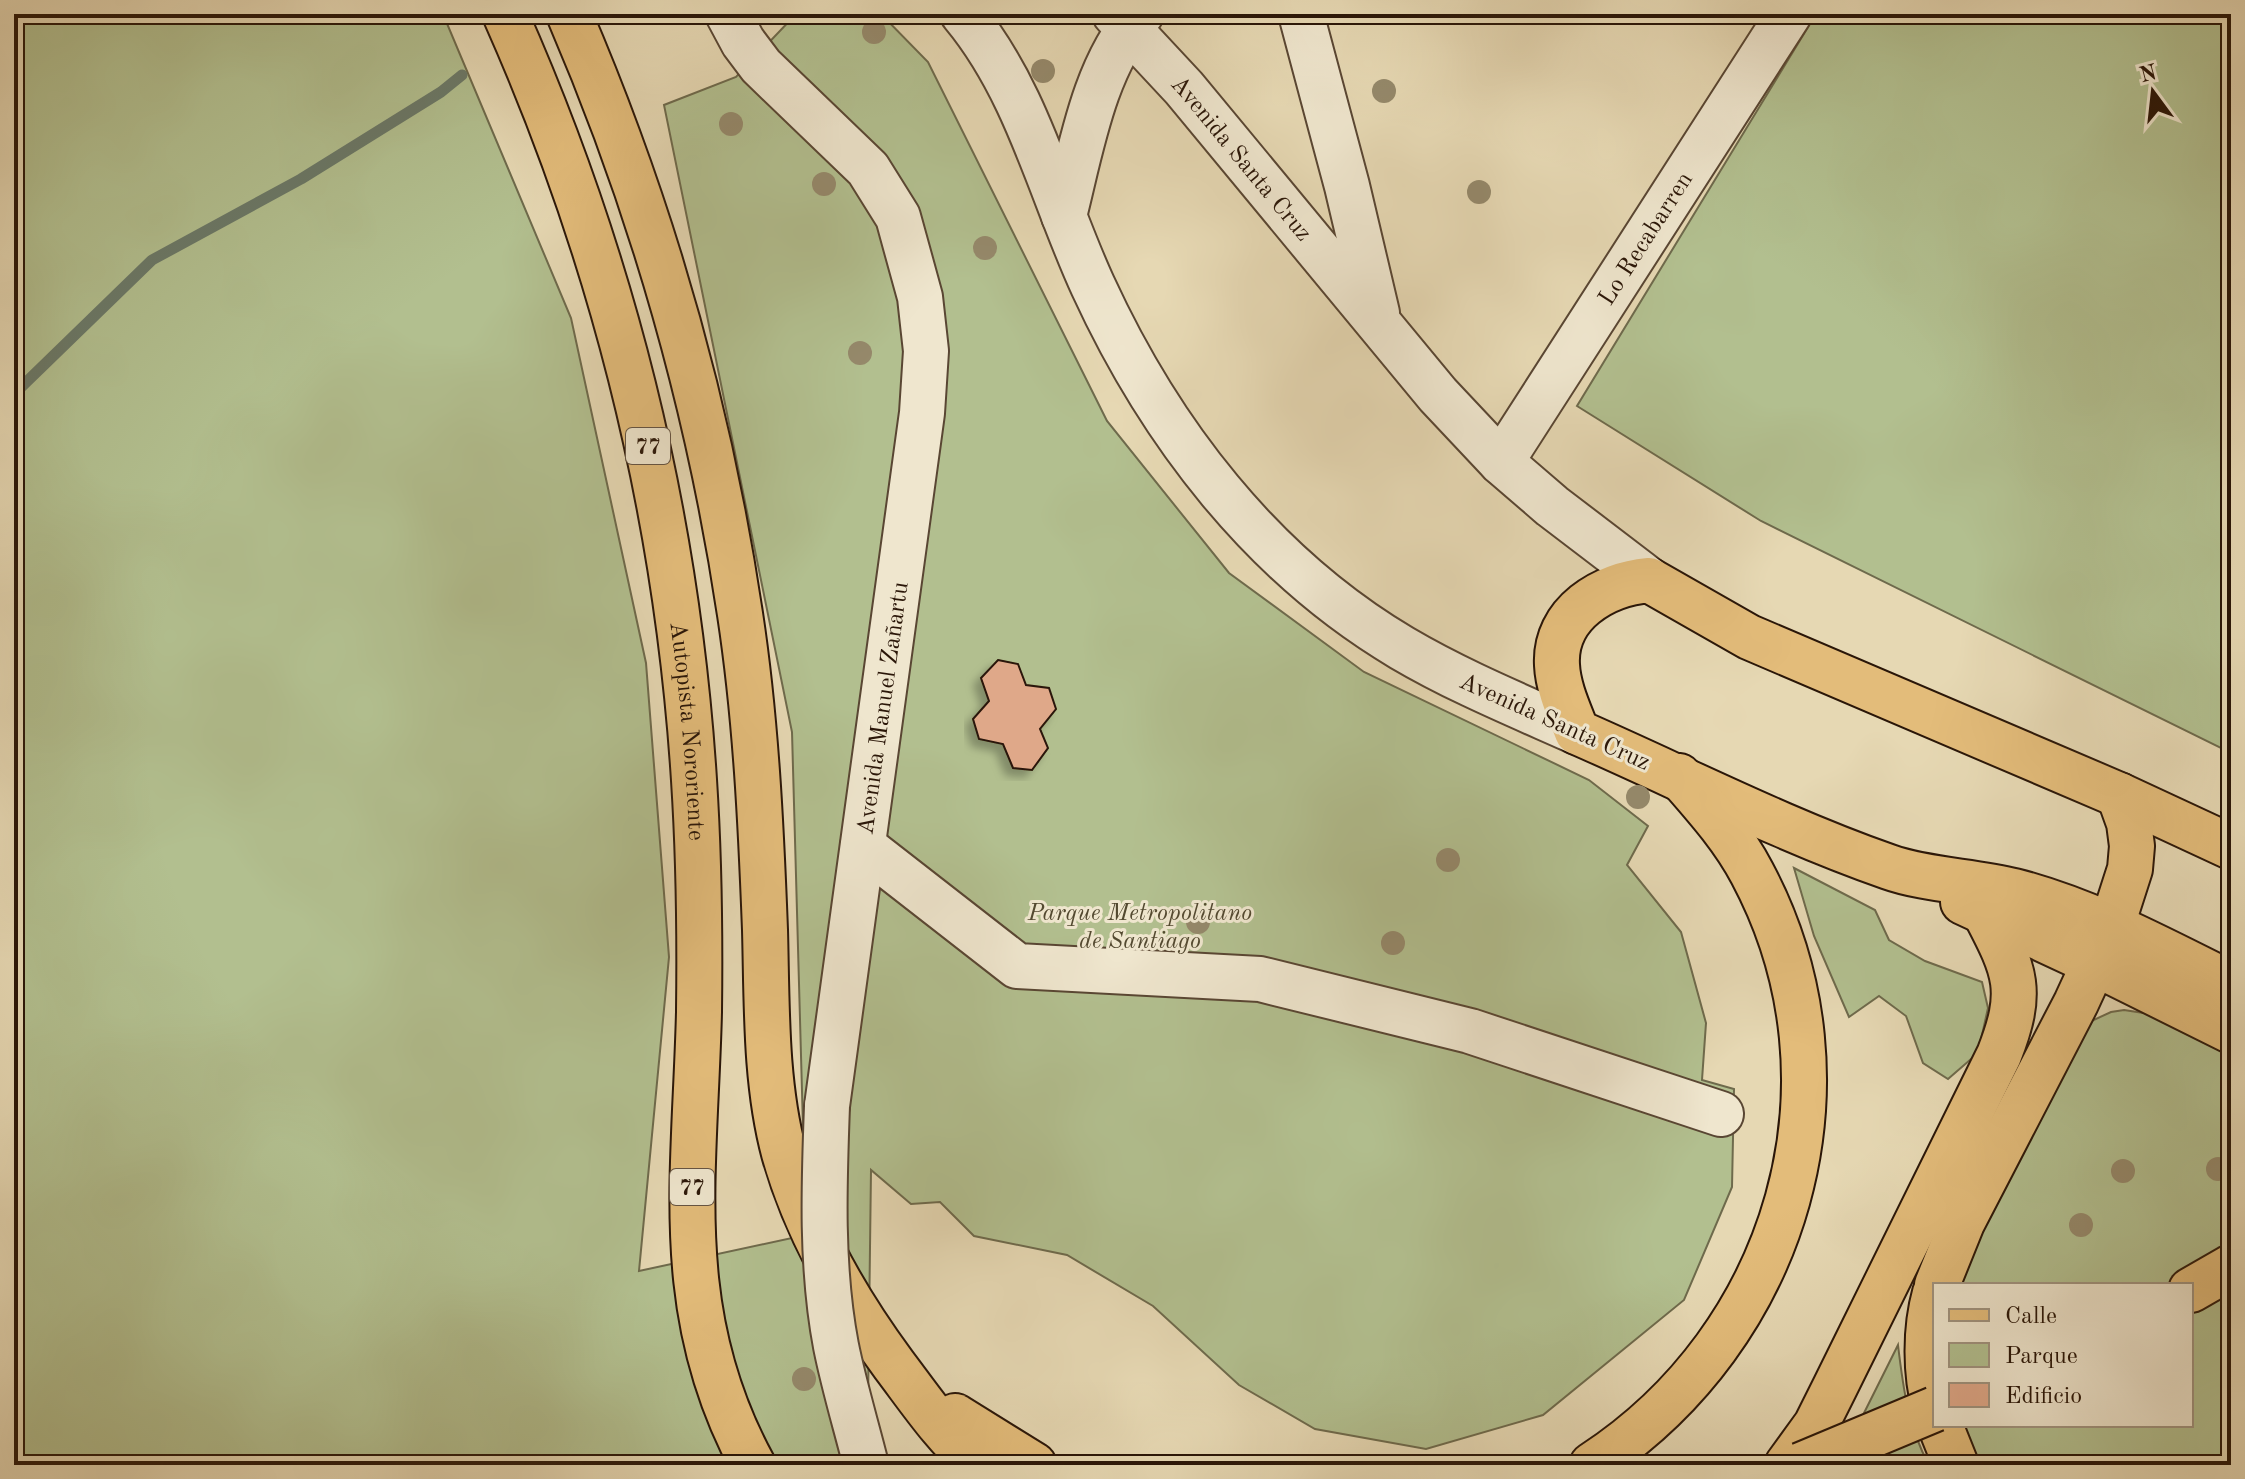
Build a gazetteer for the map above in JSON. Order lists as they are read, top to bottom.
{
  "streets": {
    "main road": ["Avenida Santa Cruz", "77", "Autopista Nororiente"],
    "street": ["Lo Recabarren", "Avenida Manuel Zañartu"]
  },
  "crossings": [
    ["Avenida Santa Cruz", "Lo Recabarren"]
  ],
  "parks": ["Parque Metropolitano de Santiago"],
  "legend": ["Calle", "Parque", "Edificio"],
  "north": "top"
}
